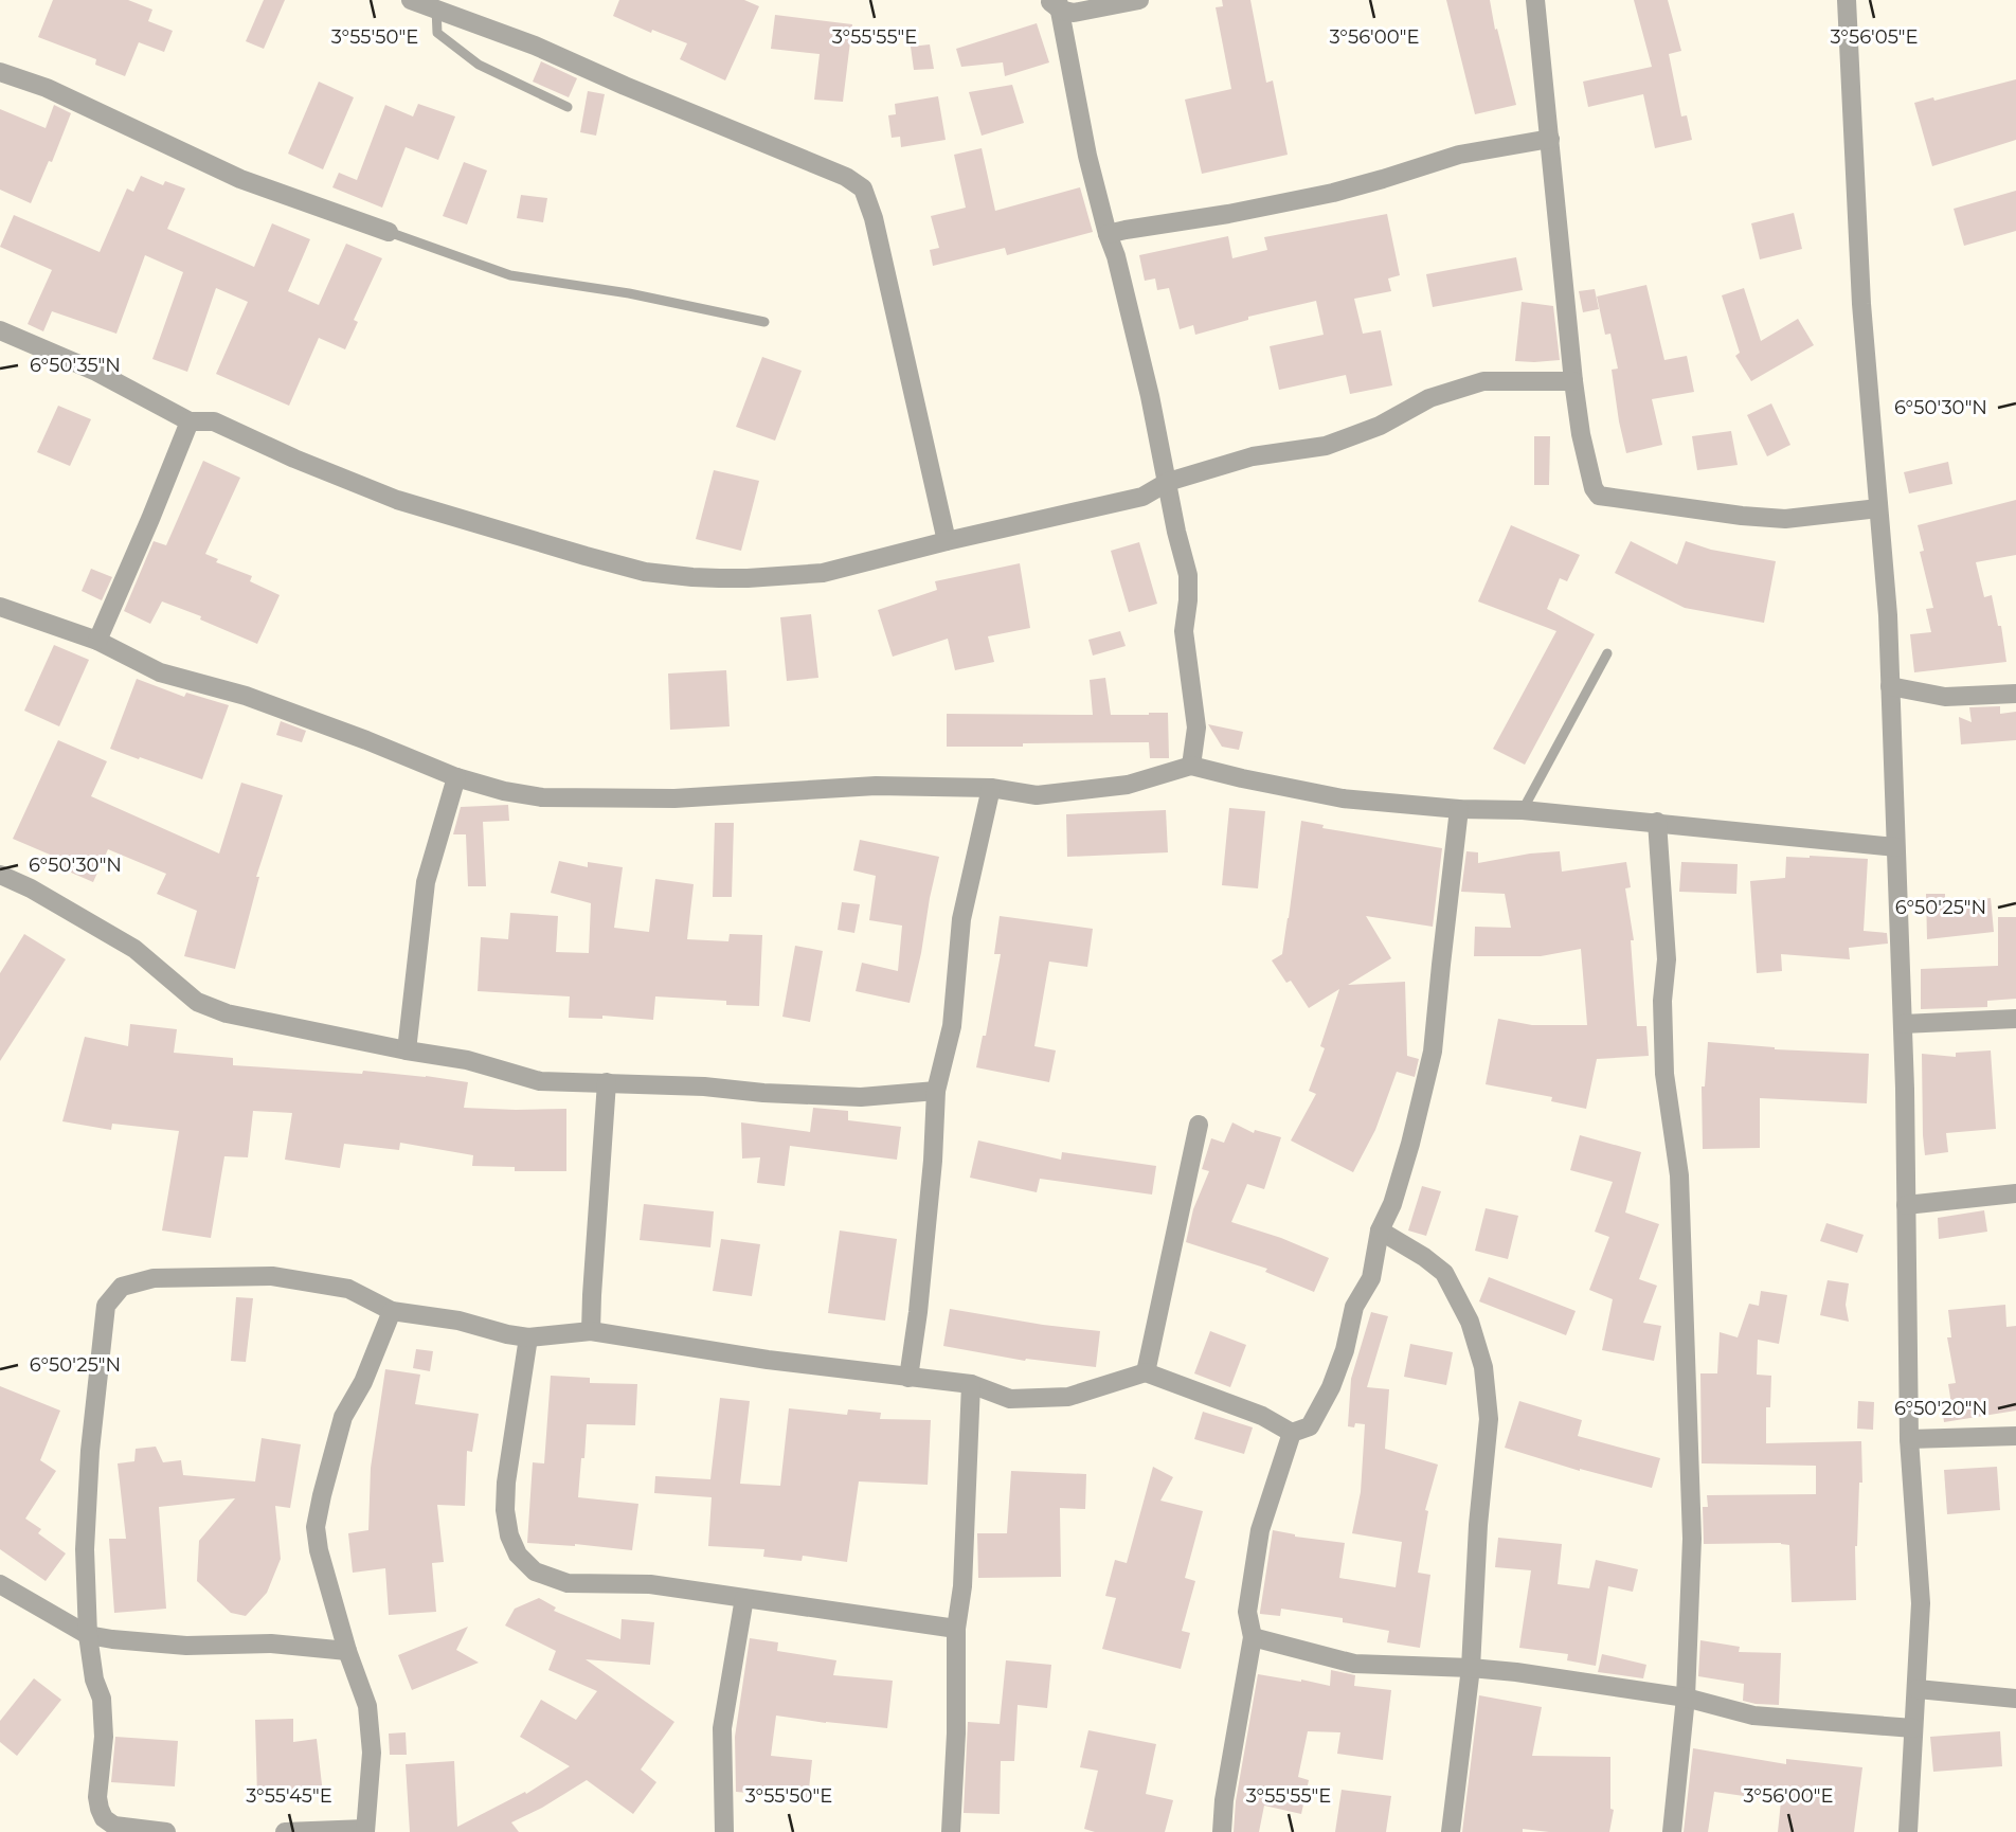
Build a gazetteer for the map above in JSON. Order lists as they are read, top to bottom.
{
  "coordinates": [
    "3°55'50\"E",
    "3°55'55\"E",
    "3°56'00\"E",
    "3°56'05\"E",
    "6°50'35\"N",
    "6°50'30\"N",
    "6°50'25\"N",
    "6°50'20\"N",
    "3°55'45\"E"
  ]
}
